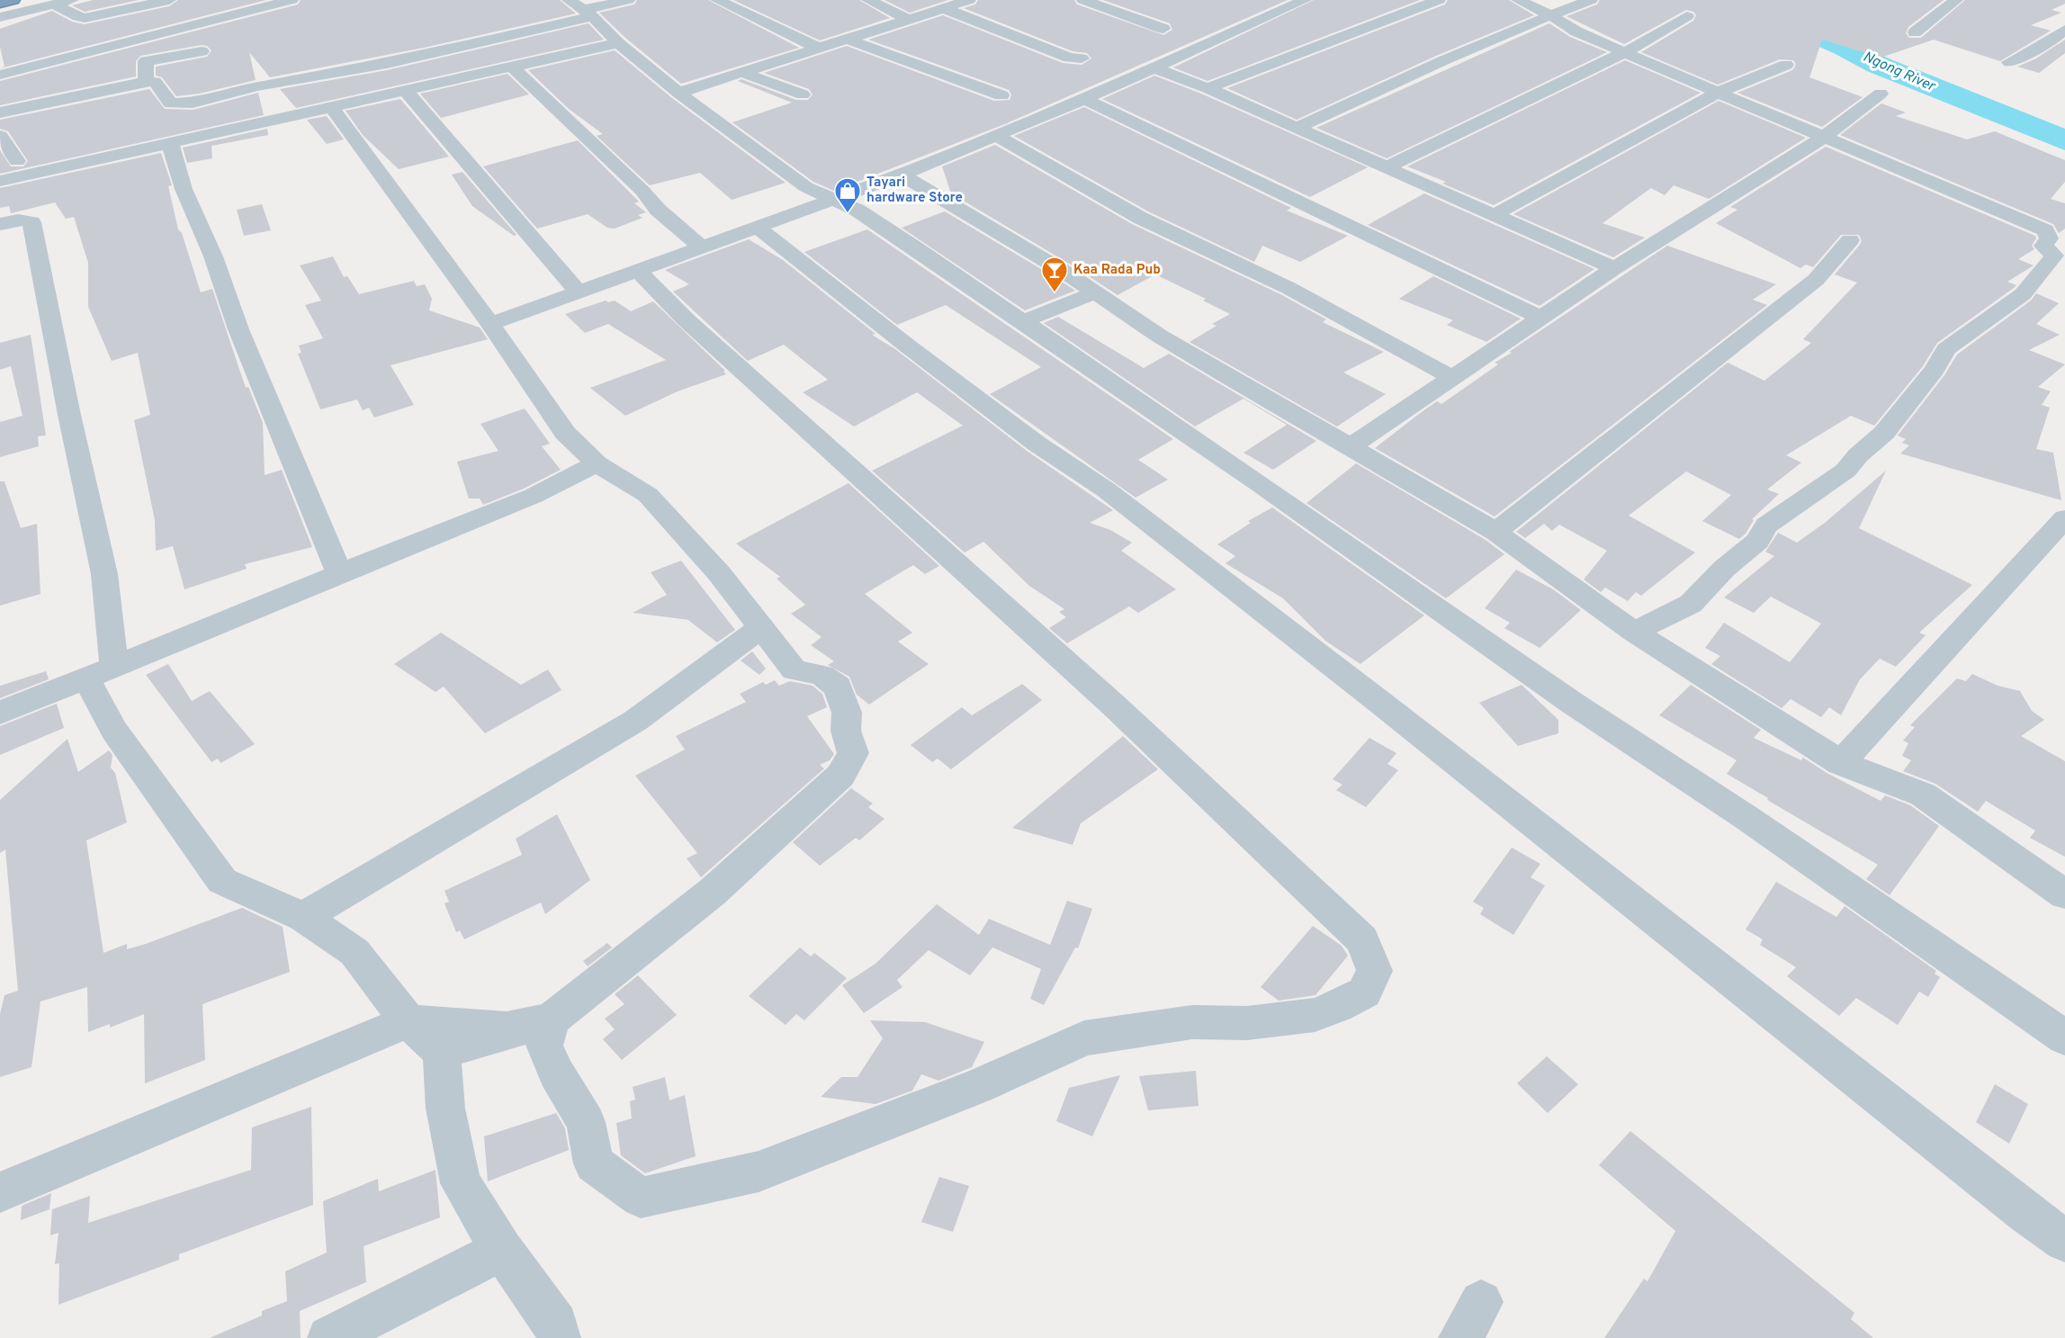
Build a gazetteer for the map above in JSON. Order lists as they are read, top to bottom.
{
  "water": ["Ngong River"],
  "places": {
    "shop": ["Tayari hardware Store"],
    "bar": ["Kaa Rada Pub"]
  }
}
